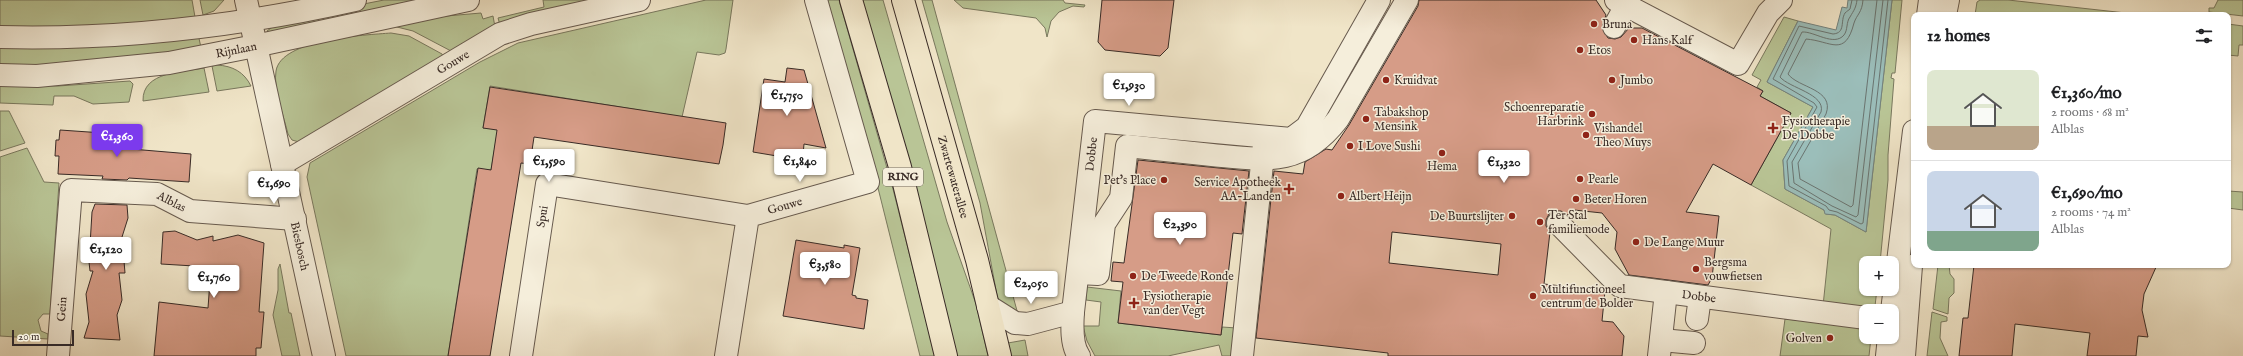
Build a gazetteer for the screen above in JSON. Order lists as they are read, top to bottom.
{
  "streets": {
    "main road": ["RING", "Zwartewaterallee"],
    "street": [
      "Rijnlaan",
      "Gouwe",
      "Dobbe",
      "Alblas",
      "Spui",
      "Biesbosch",
      "Gein"
    ]
  },
  "crossings": [
    ["Rijnlaan", "Biesbosch"],
    ["Gouwe", "Spui"],
    ["Gouwe", "Biesbosch"],
    ["Alblas", "Biesbosch"],
    ["Alblas", "Gein"]
  ],
  "places": {
    "other": [
      "Bruna",
      "Hans Kalf",
      "Etos",
      "Kruidvat",
      "Jumbo",
      "Schoenreparatie Harbrink",
      "Tabakshop Mensink",
      "Vishandel Theo Muys",
      "I Love Sushi",
      "Hema",
      "Pearle",
      "Pet's Place",
      "Albert Heijn",
      "Beter Horen",
      "De Buurtslijter",
      "Ter Stal familiemode",
      "De Lange Muur",
      "Bergsma vouwfietsen",
      "De Tweede Ronde",
      "Multifunctioneel centrum de Bolder",
      "Golven"
    ],
    "health": ["Fysiotherapie De Dobbe", "Service Apotheek AA-Landen", "Fysiotherapie van der Vegt"]
  },
  "scale_bar": "20 m",
  "page": {
    "heading": "12 homes",
    "list": [
      {
        "name": "€1,360/mo",
        "note": "2 rooms · 68 m² · Alblas"
      },
      {
        "name": "€1,690/mo",
        "note": "2 rooms · 74 m² · Alblas"
      }
    ],
    "price": [
      "€1,930",
      "€1,750",
      "€1,360",
      "€1,590",
      "€1,840",
      "€1,320",
      "€1,690",
      "€2,390",
      "€1,120",
      "€3,580",
      "€1,760",
      "€2,050"
    ],
    "map_buttons": ["+", "−"],
    "scale": "20 m"
  }
}
